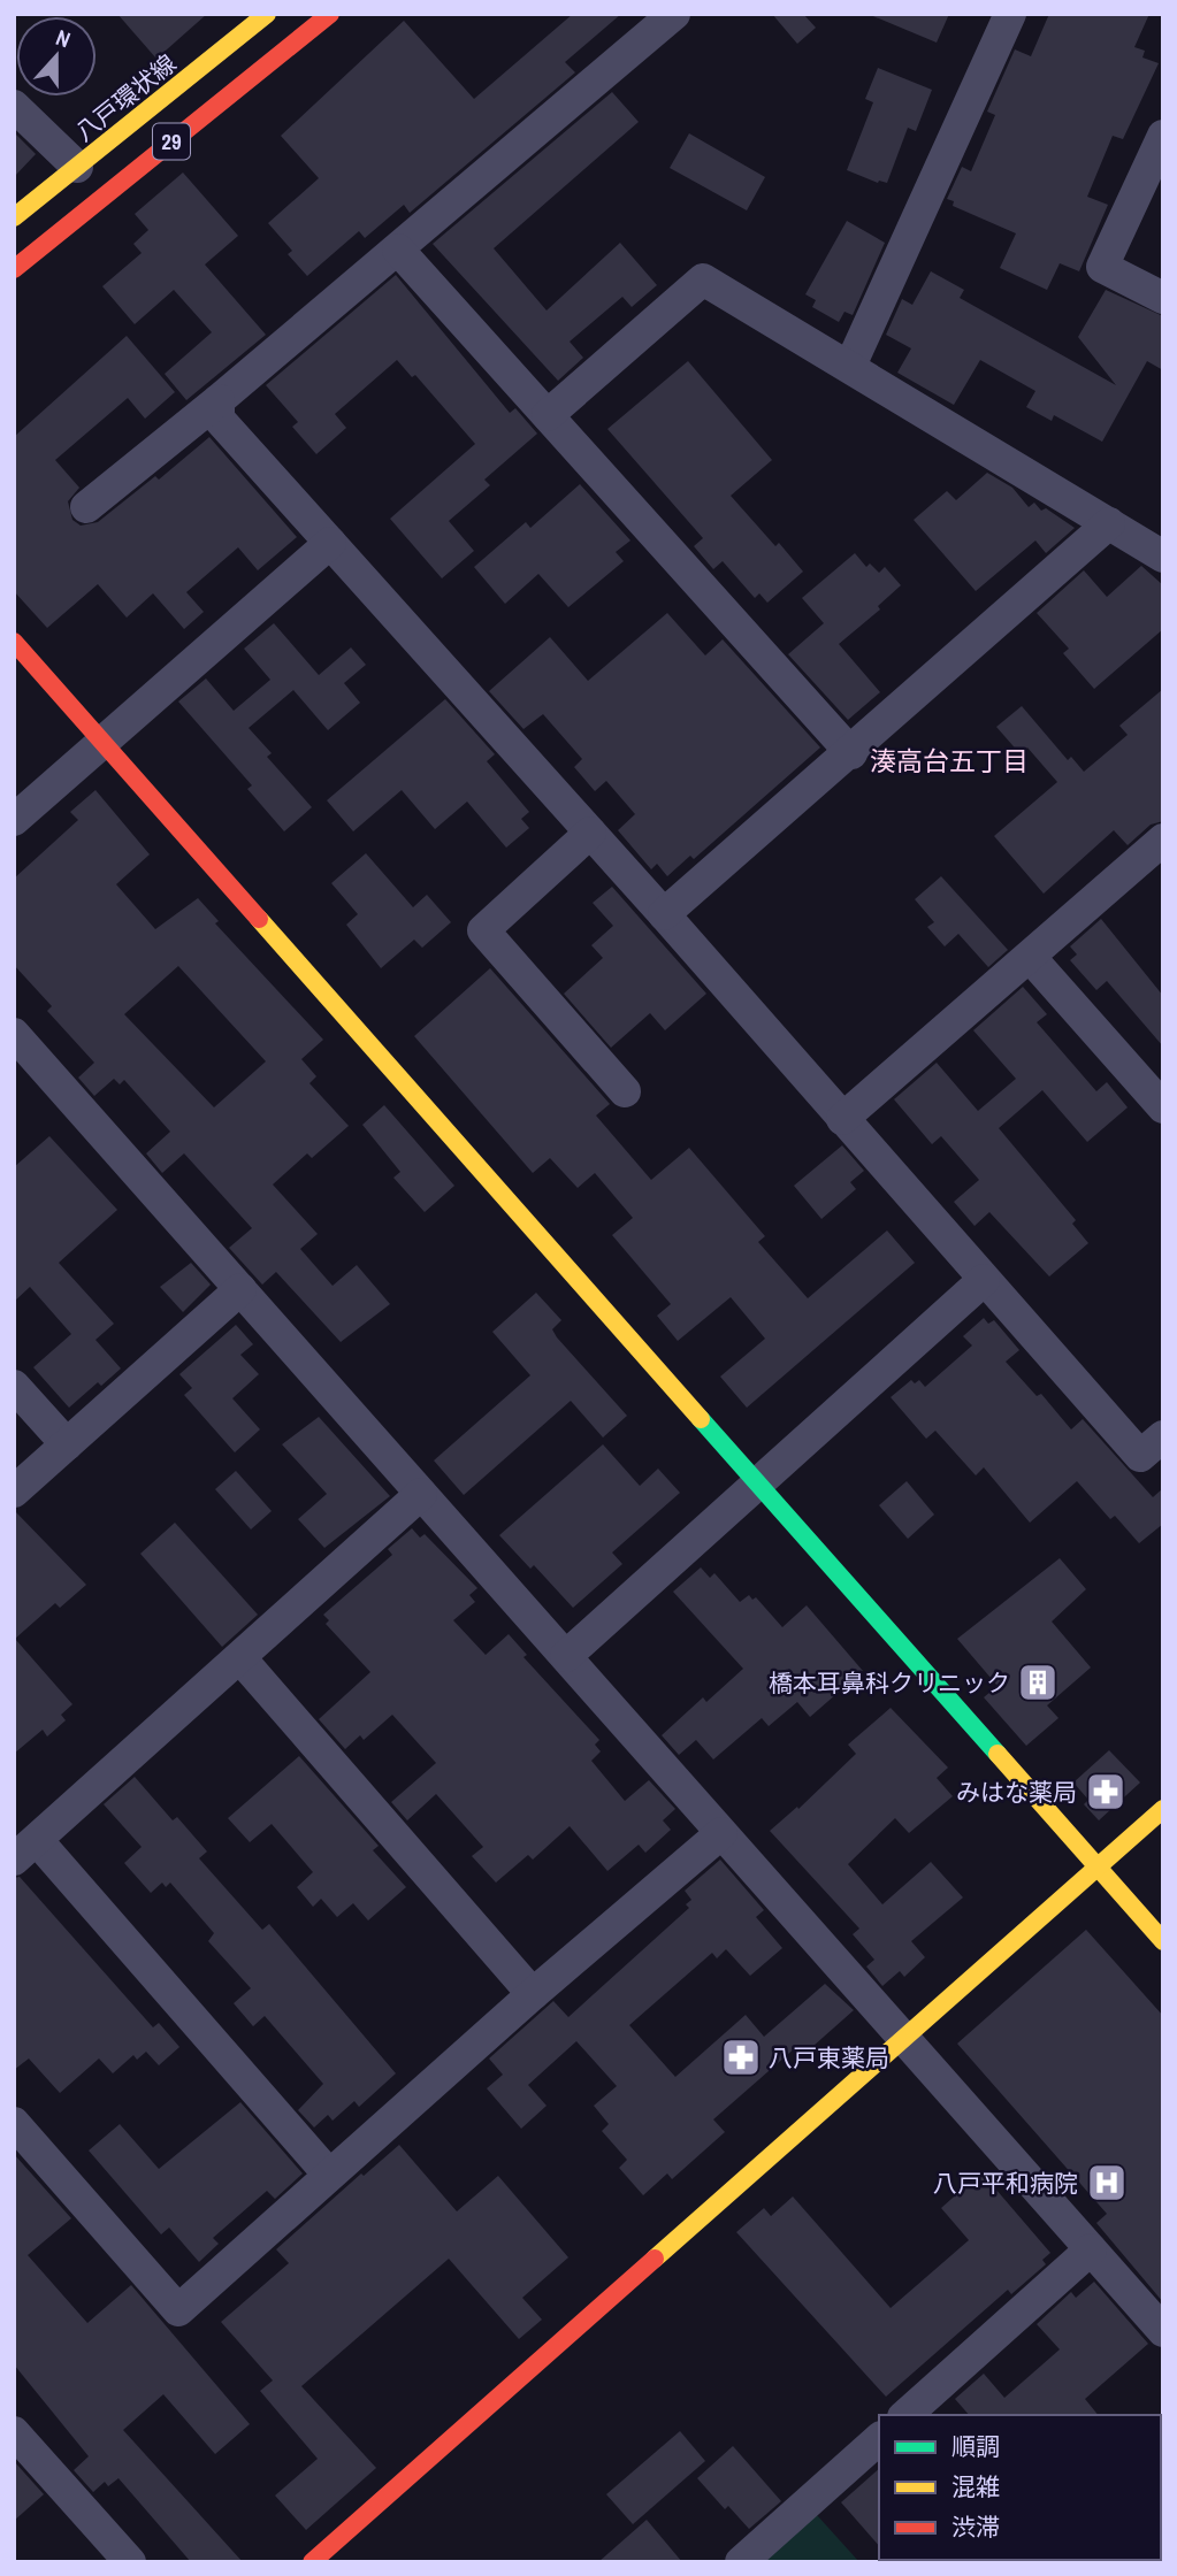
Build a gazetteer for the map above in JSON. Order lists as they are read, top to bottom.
{
  "streets": {
    "street": ["八戸環状線", "29"]
  },
  "districts": ["湊高台五丁目"],
  "places": {
    "building": ["橋本耳鼻科クリニック"],
    "pharmacy": ["みはな薬局", "八戸東薬局"],
    "hospital": ["八戸平和病院"]
  },
  "legend": ["順調", "混雑", "渋滞"],
  "north": "top"
}
